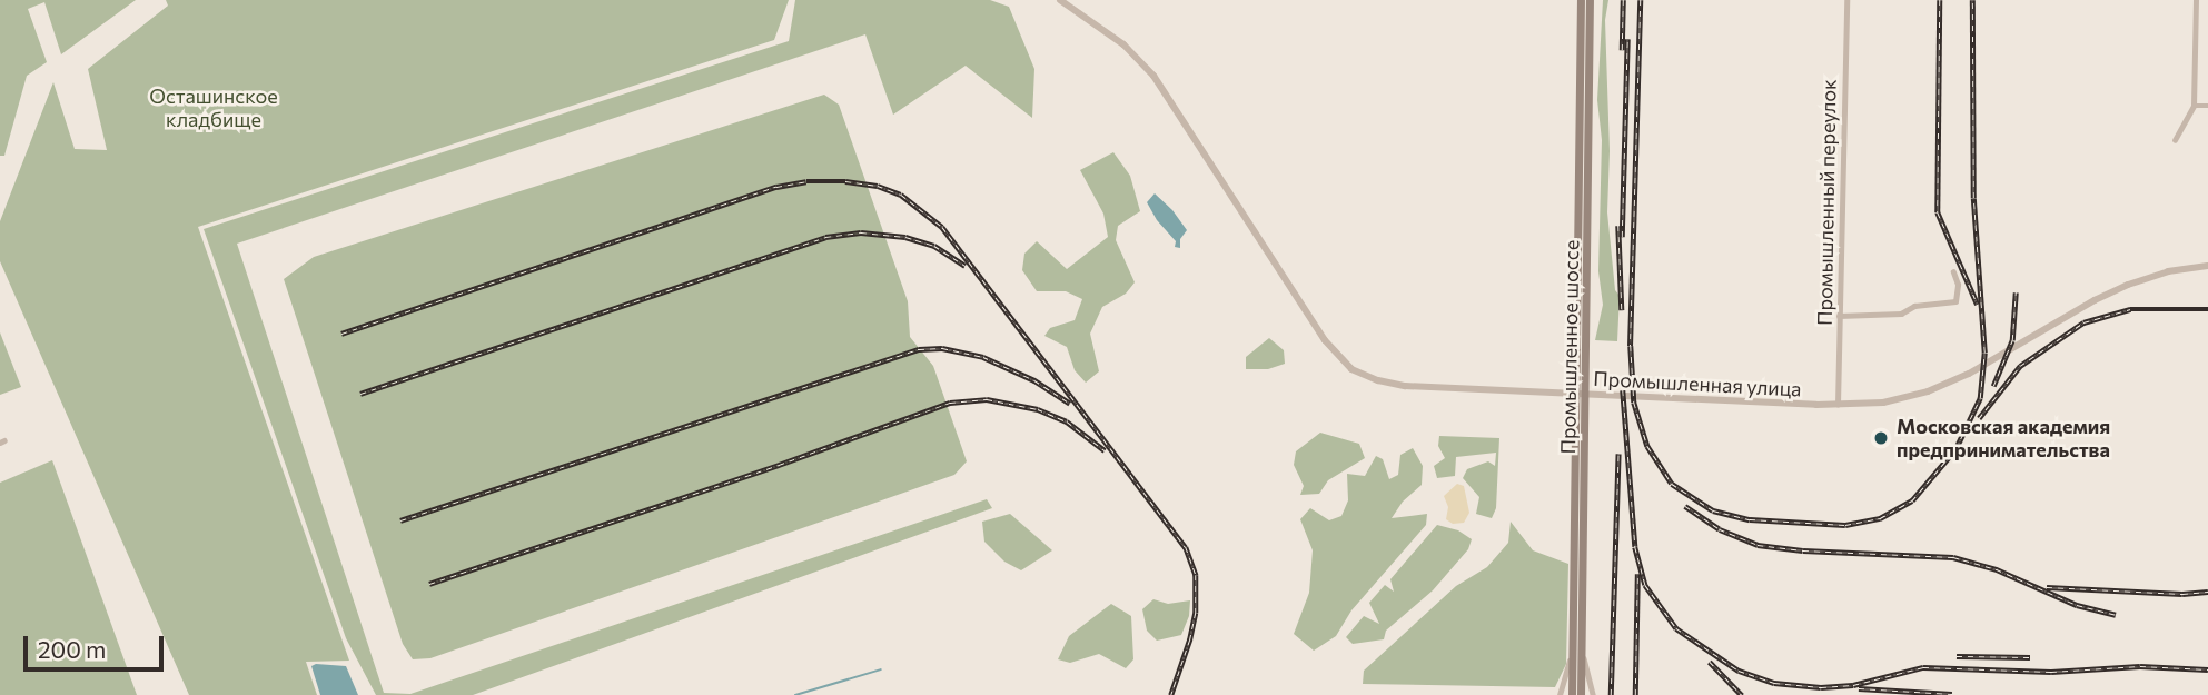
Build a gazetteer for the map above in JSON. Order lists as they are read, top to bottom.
{
  "streets": {
    "main road": ["Промышленное шоссе"],
    "street": ["Промышленный переулок", "Промышленная улица"]
  },
  "crossings": [
    ["Промышленный переулок", "Промышленная улица"],
    ["Промышленное шоссе", "Промышленная улица"]
  ],
  "parks": ["Осташинское кладбище"],
  "places": ["Московская академия предпринимательства"],
  "scale_bar": "200 m"
}
